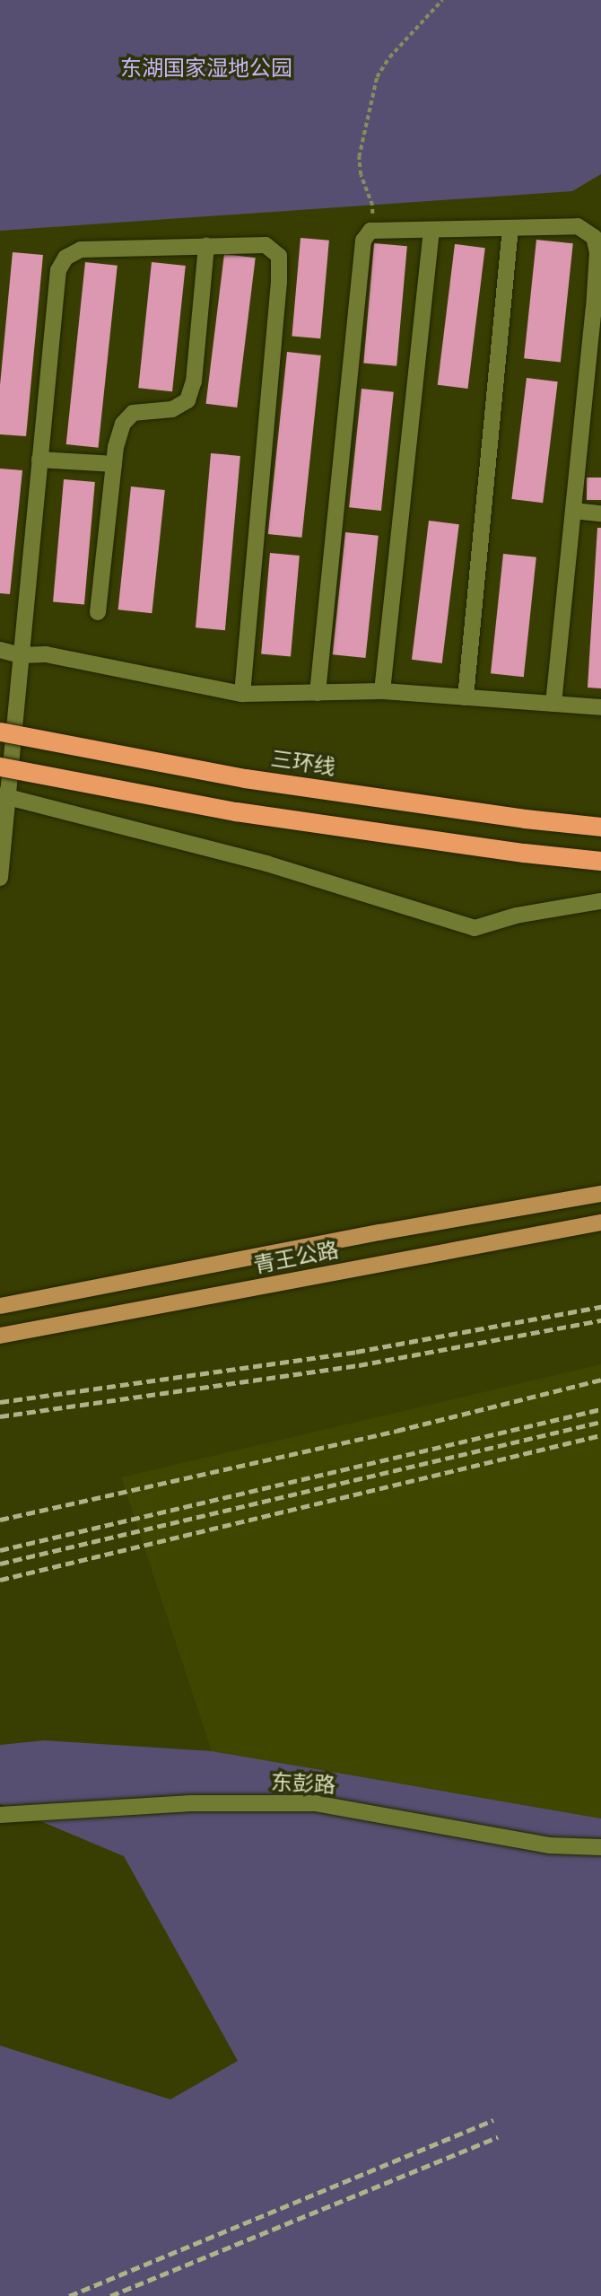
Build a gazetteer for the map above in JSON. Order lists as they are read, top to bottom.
{
  "streets": {
    "highway": ["三环线"],
    "main road": ["青王公路"],
    "street": ["东彭路"]
  },
  "parks": ["东湖国家湿地公园"]
}
